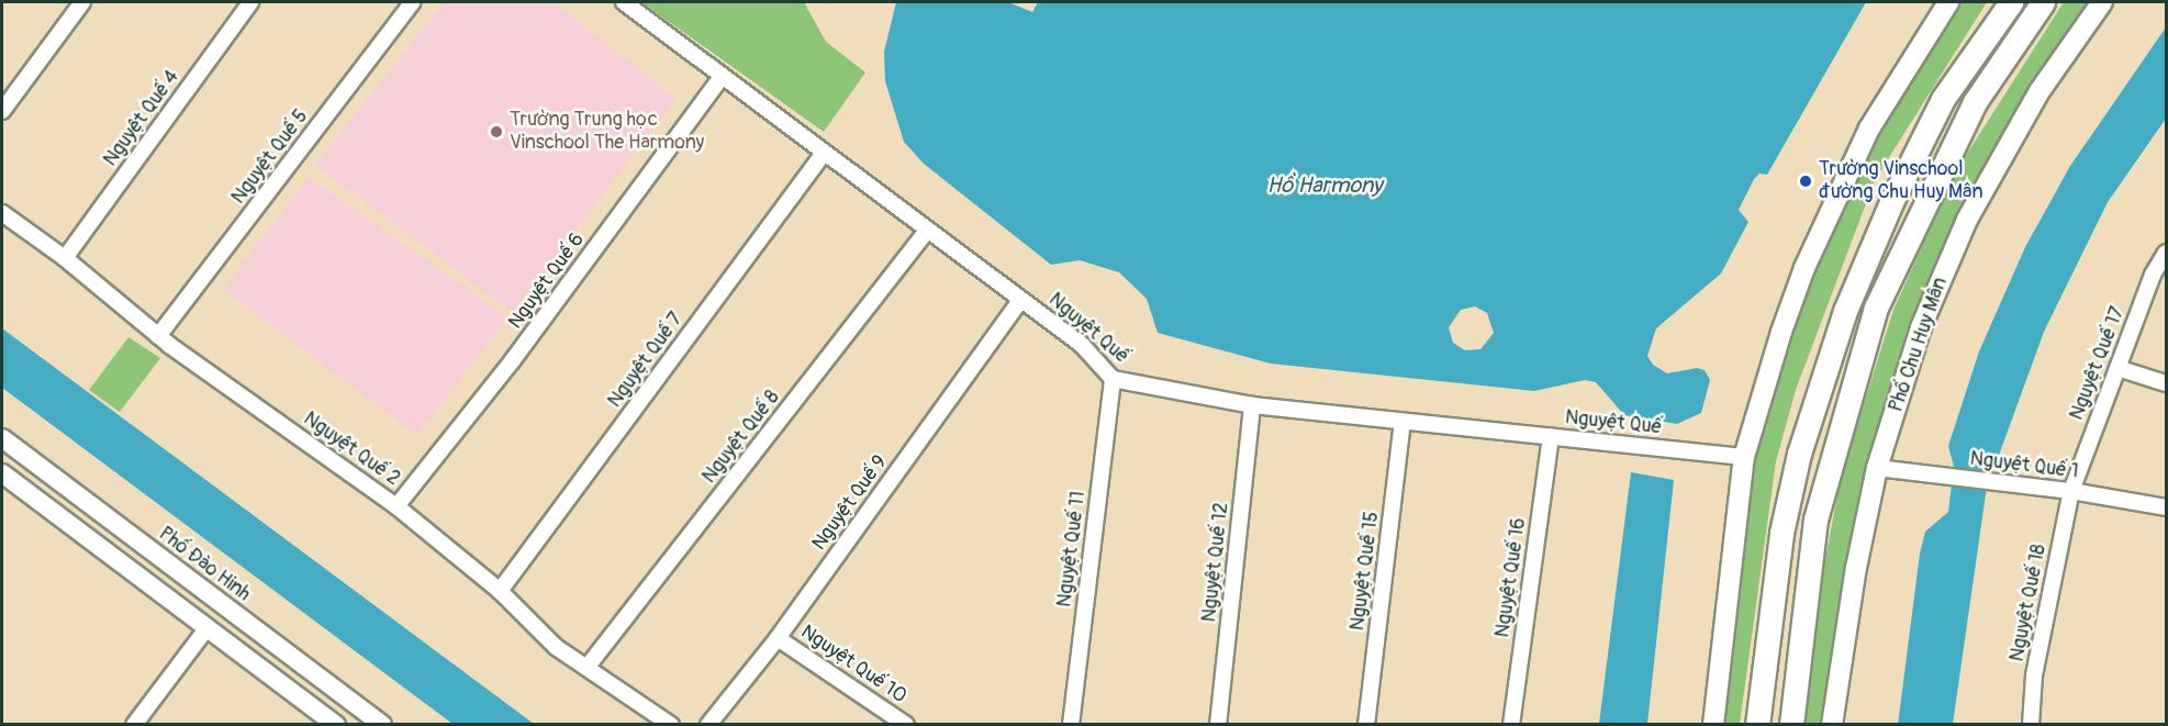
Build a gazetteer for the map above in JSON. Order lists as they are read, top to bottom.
{
  "streets": {
    "main road": ["Phố Chu Huy Mân"],
    "street": [
      "Nguyệt Quế 4",
      "Nguyệt Quế 5",
      "Nguyệt Quế 6",
      "Nguyệt Quế",
      "Nguyệt Quế 7",
      "Nguyệt Quế 17",
      "Nguyệt Quế 8",
      "Nguyệt Quế 2",
      "Nguyệt Quế 1",
      "Nguyệt Quế 9",
      "Nguyệt Quế 11",
      "Nguyệt Quế 12",
      "Phố Đào Hinh",
      "Nguyệt Quế 15",
      "Nguyệt Quế 16",
      "Nguyệt Quế 18",
      "Nguyệt Quế 10"
    ]
  },
  "crossings": [
    ["Nguyệt Quế 4", "Nguyệt Quế 2"],
    ["Nguyệt Quế 5", "Nguyệt Quế 2"],
    ["Nguyệt Quế 6", "Nguyệt Quế"],
    ["Nguyệt Quế 6", "Nguyệt Quế 2"],
    ["Nguyệt Quế", "Nguyệt Quế 7"],
    ["Nguyệt Quế", "Nguyệt Quế 8"],
    ["Nguyệt Quế", "Nguyệt Quế 9"],
    ["Nguyệt Quế", "Nguyệt Quế 11"],
    ["Nguyệt Quế", "Nguyệt Quế 12"],
    ["Nguyệt Quế", "Nguyệt Quế 15"],
    ["Nguyệt Quế", "Nguyệt Quế 16"],
    ["Phố Chu Huy Mân", "Nguyệt Quế 1"],
    ["Nguyệt Quế 7", "Nguyệt Quế 2"],
    ["Nguyệt Quế 17", "Nguyệt Quế 1"],
    ["Nguyệt Quế 17", "Nguyệt Quế 18"],
    ["Nguyệt Quế 8", "Nguyệt Quế 2"],
    ["Nguyệt Quế 1", "Nguyệt Quế 18"],
    ["Nguyệt Quế 9", "Nguyệt Quế 10"]
  ],
  "water": ["Hồ Harmony"],
  "places": ["Trường Trung học Vinschool The Harmony", "Trường Vinschool đường Chu Huy Mân"]
}
